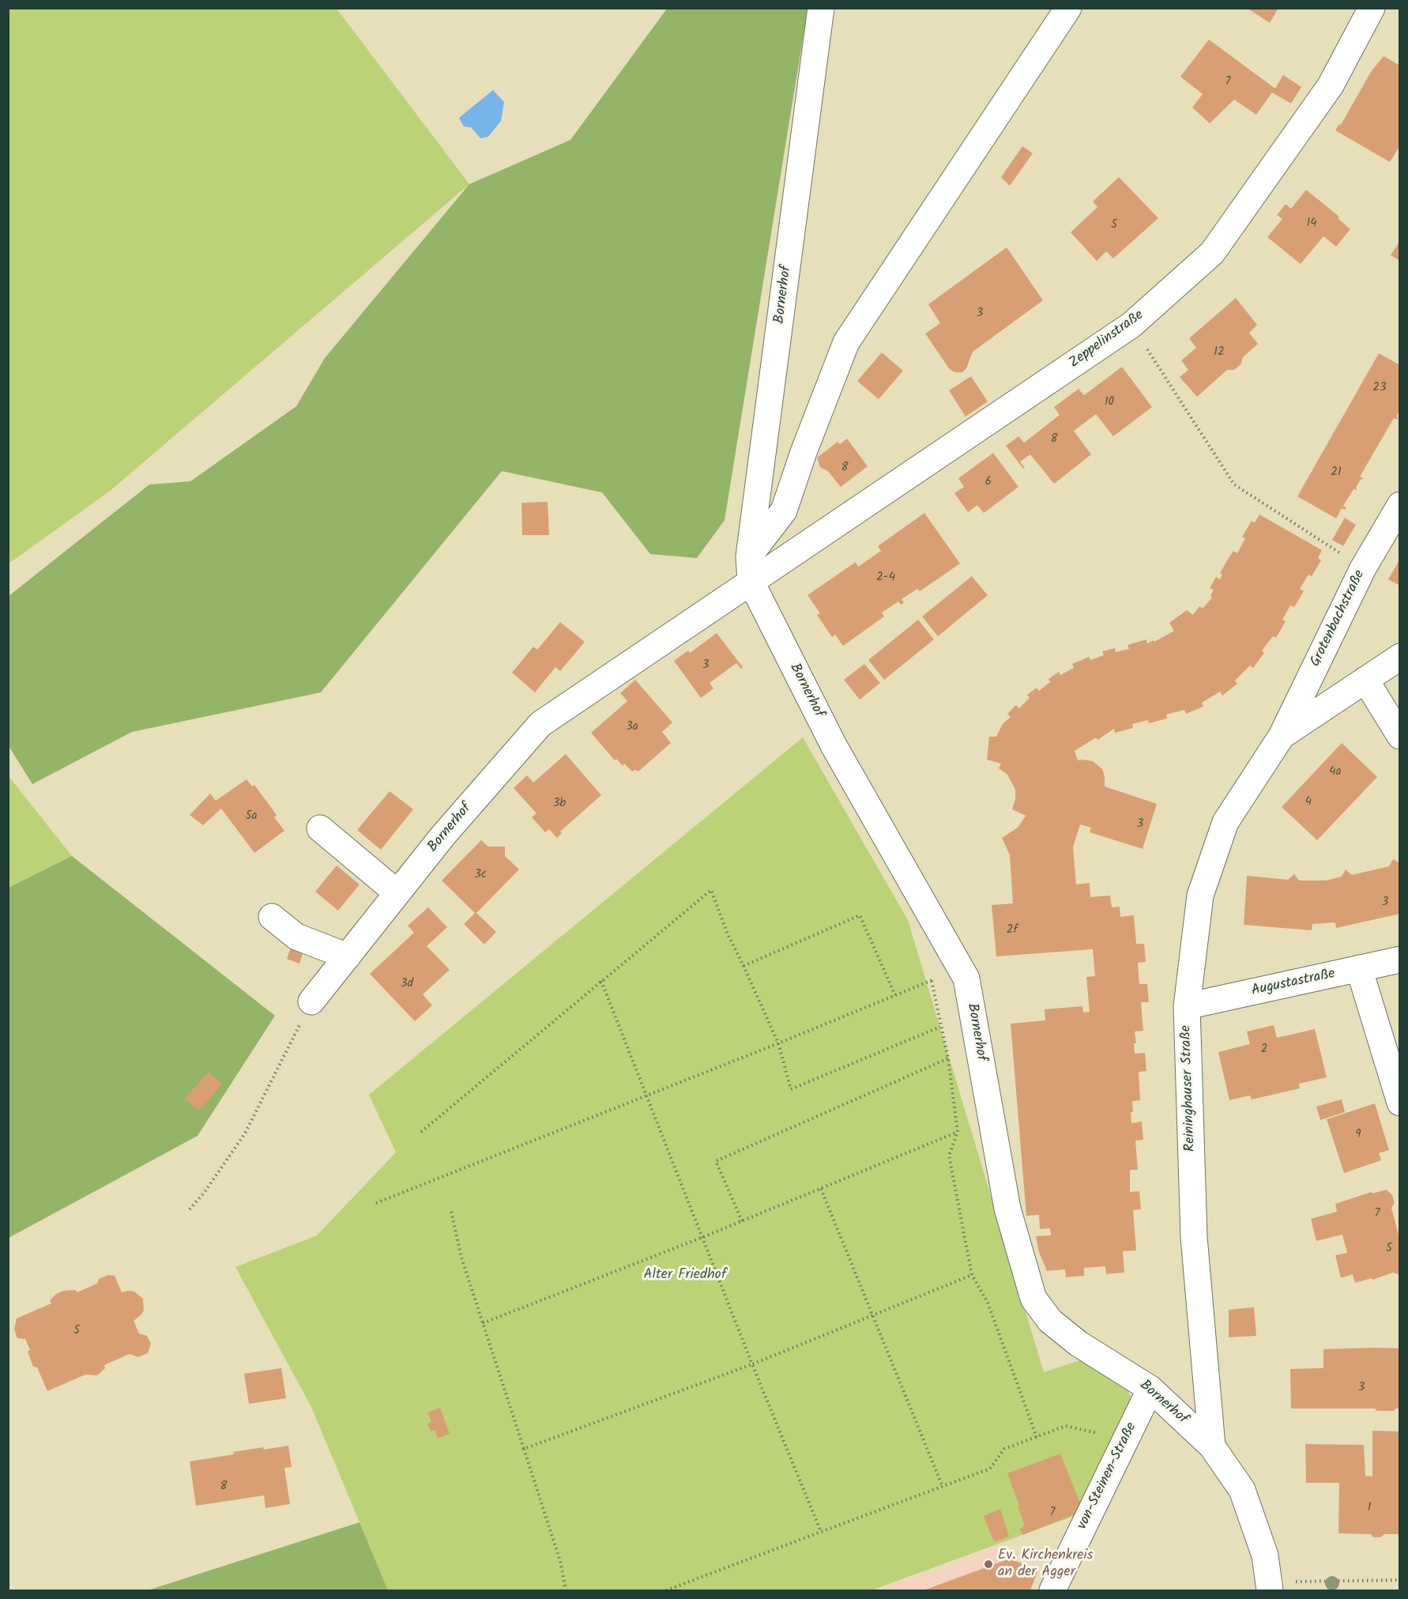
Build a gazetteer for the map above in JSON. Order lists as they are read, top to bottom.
{
  "streets": {
    "street": [
      "Bornerhof",
      "Zeppelinstraße",
      "Grotenbachstraße",
      "Augustastraße",
      "Reininghauser Straße",
      "von-Steinen-Straße"
    ]
  },
  "crossings": [
    ["Bornerhof", "Zeppelinstraße"],
    ["Bornerhof", "Reininghauser Straße"],
    ["Bornerhof", "von-Steinen-Straße"],
    ["Grotenbachstraße", "Reininghauser Straße"],
    ["Augustastraße", "Reininghauser Straße"]
  ],
  "parks": ["Alter Friedhof"],
  "places": ["Ev. Kirchenkreis an der Agger"],
  "house_numbers": [
    "7",
    "14",
    "5",
    "3",
    "12",
    "23",
    "10",
    "8",
    "8",
    "21",
    "6",
    "2-4",
    "3",
    "3a",
    "4a",
    "4",
    "3b",
    "5a",
    "3",
    "3c",
    "3",
    "2f",
    "3d",
    "2",
    "9",
    "7",
    "5",
    "5",
    "3",
    "8",
    "1",
    "7"
  ]
}
